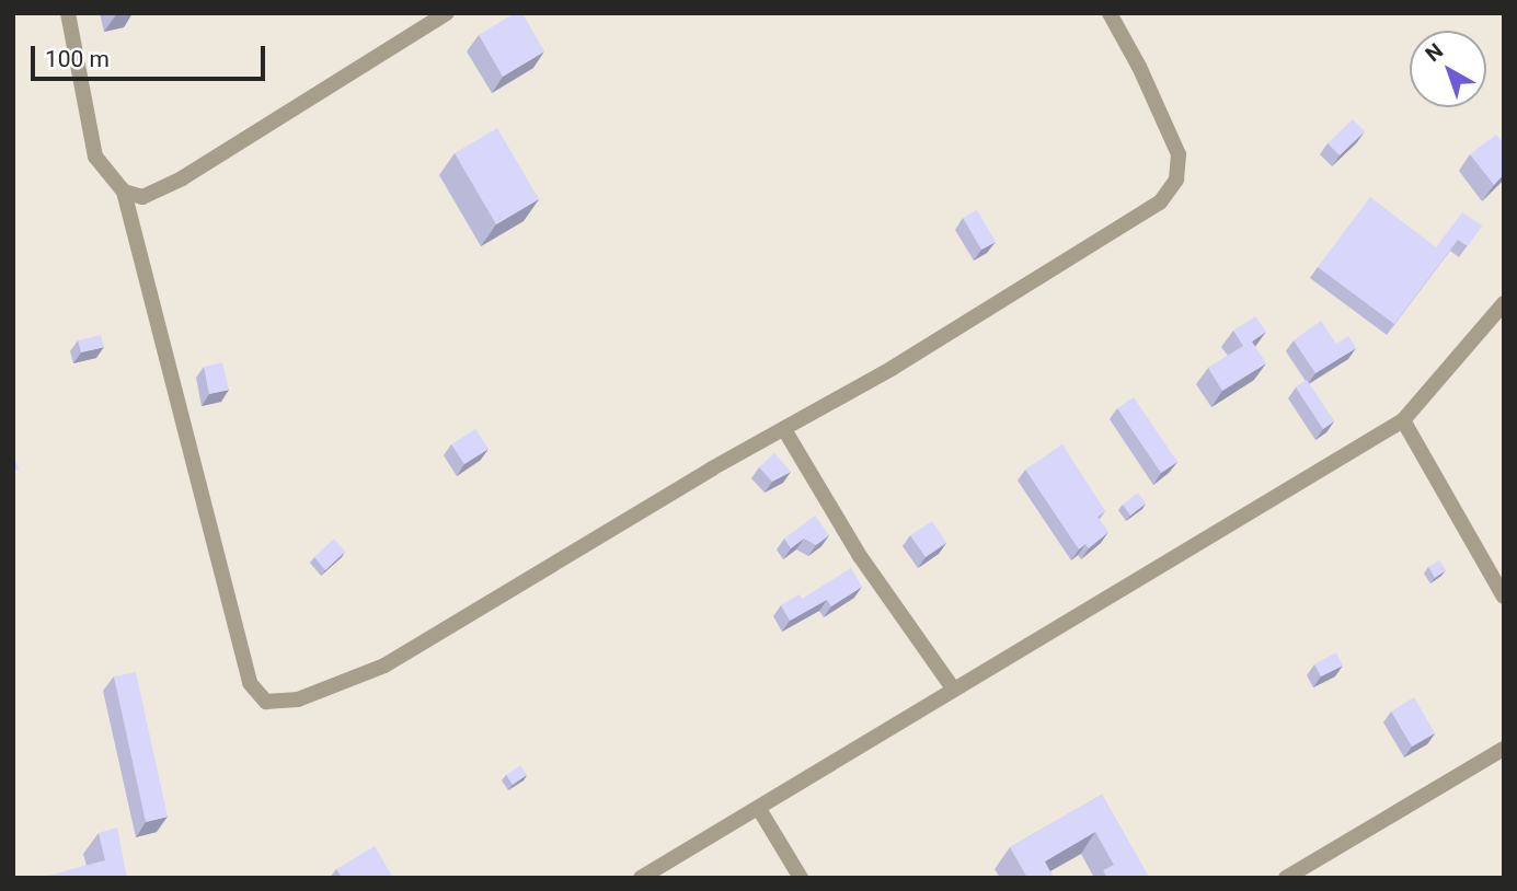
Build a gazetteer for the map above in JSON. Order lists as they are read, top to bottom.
{
  "scale_bar": "100 m",
  "north": "top left"
}
